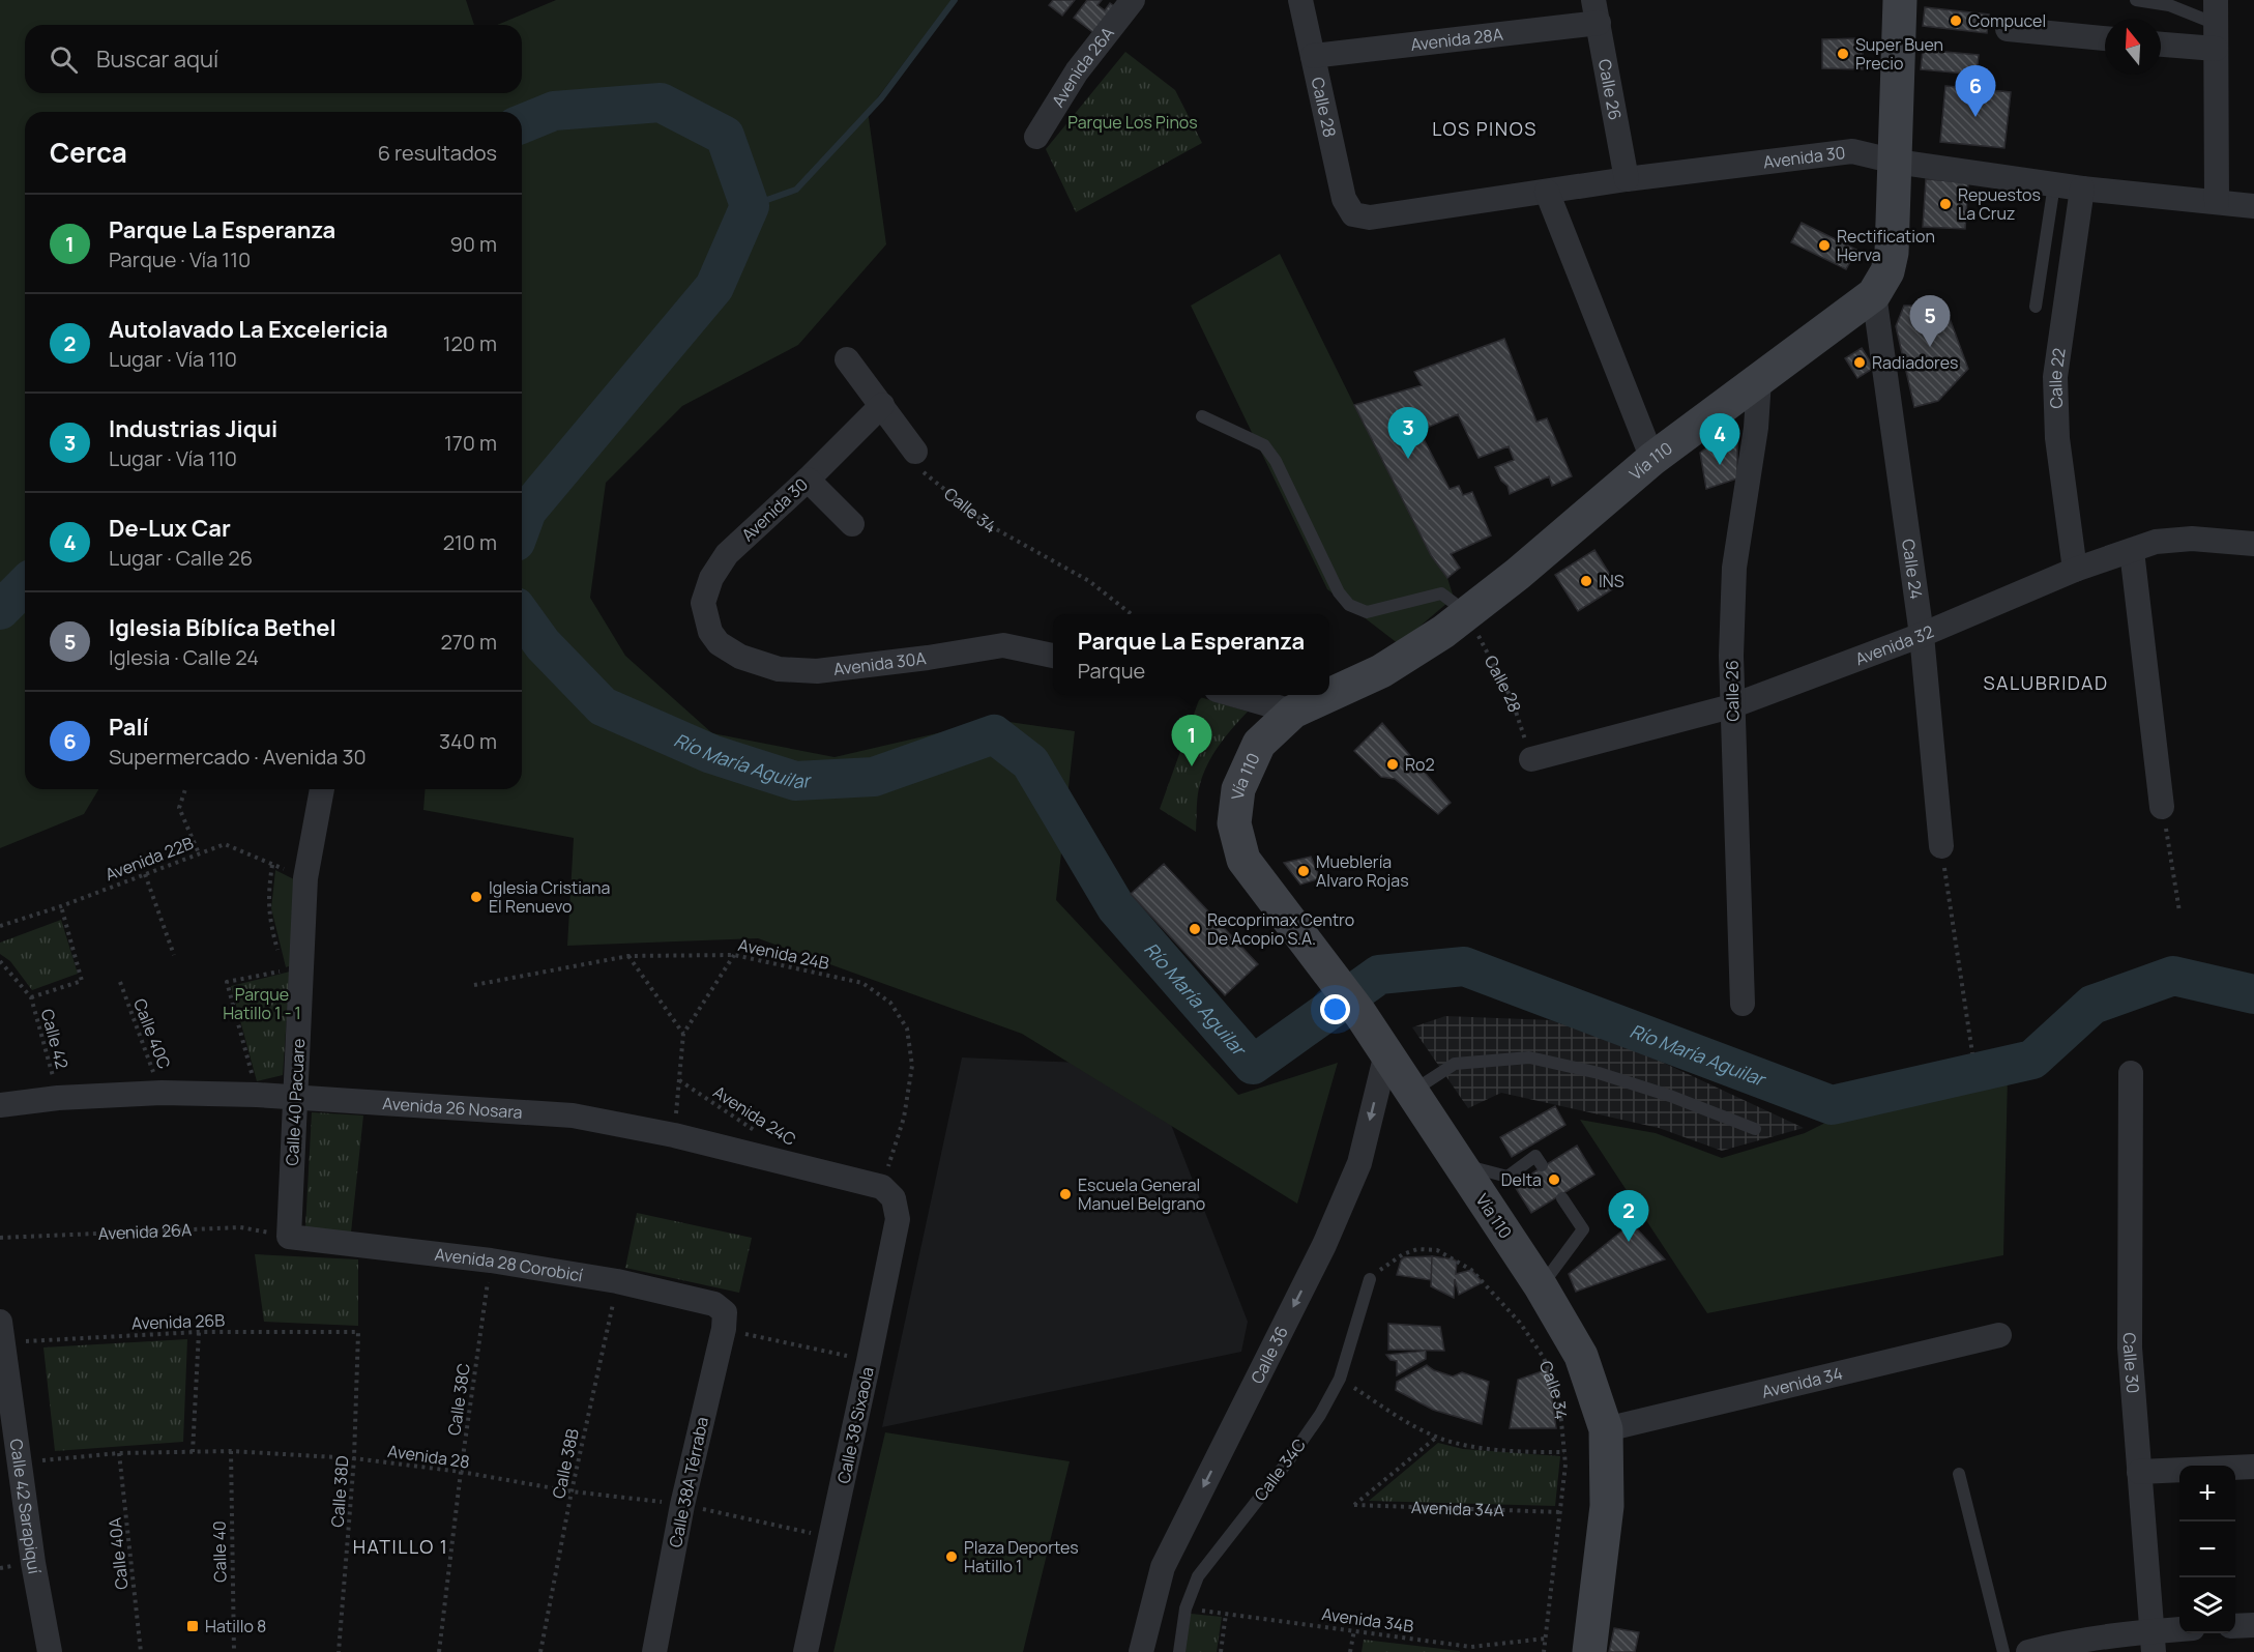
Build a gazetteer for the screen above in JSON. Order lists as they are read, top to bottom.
{
  "streets": {
    "main road": ["Vía 110"],
    "street": [
      "Avenida 28A",
      "Avenida 26A",
      "Calle 26",
      "Calle 28",
      "Avenida 30",
      "Calle 22",
      "Calle 24",
      "Avenida 32",
      "Avenida 30A",
      "Calle 40 Pacuare",
      "Avenida 26 Nosara",
      "Avenida 28 Corobicí",
      "Calle 36",
      "Calle 30",
      "Avenida 34",
      "Calle 38 Sixaola",
      "Calle 38A Térraba",
      "Calle 42 Sarapiquí"
    ],
    "lane": ["Calle 34C"],
    "path": [
      "Calle 34",
      "Avenida 22B",
      "Avenida 24B",
      "Calle 40C",
      "Calle 42",
      "Avenida 24C",
      "Avenida 26B",
      "Calle 38C",
      "Avenida 28",
      "Calle 38B",
      "Calle 38D",
      "Avenida 34A",
      "Calle 40",
      "Calle 40A",
      "Avenida 34B"
    ]
  },
  "crossings": [
    ["Avenida 28A", "Calle 26"],
    ["Avenida 28A", "Calle 28"],
    ["Avenida 26A", "Calle 40 Pacuare"],
    ["Avenida 26A", "Avenida 28 Corobicí"],
    ["Calle 26", "Avenida 30"],
    ["Calle 26", "Vía 110"],
    ["Calle 26", "Avenida 32"],
    ["Calle 28", "Avenida 30"],
    ["Calle 28", "Vía 110"],
    ["Calle 28", "Avenida 32"],
    ["Avenida 30", "Calle 22"],
    ["Avenida 30", "Vía 110"],
    ["Avenida 30", "Avenida 30A"],
    ["Calle 22", "Avenida 32"],
    ["Vía 110", "Calle 24"],
    ["Vía 110", "Calle 36"],
    ["Vía 110", "Avenida 34"],
    ["Calle 34", "Calle 34C"],
    ["Calle 34", "Avenida 34A"],
    ["Calle 34", "Avenida 34B"],
    ["Calle 24", "Avenida 32"],
    ["Avenida 22B", "Calle 40 Pacuare"],
    ["Avenida 24B", "Avenida 26 Nosara"],
    ["Avenida 24B", "Calle 38 Sixaola"],
    ["Calle 40C", "Avenida 26 Nosara"],
    ["Calle 42", "Avenida 26 Nosara"],
    ["Calle 40 Pacuare", "Avenida 26 Nosara"],
    ["Calle 40 Pacuare", "Avenida 28 Corobicí"],
    ["Avenida 26 Nosara", "Calle 38 Sixaola"],
    ["Avenida 28 Corobicí", "Calle 38C"],
    ["Avenida 28 Corobicí", "Calle 38B"],
    ["Avenida 28 Corobicí", "Calle 38A Térraba"],
    ["Avenida 26B", "Calle 38D"],
    ["Avenida 26B", "Calle 42 Sarapiquí"],
    ["Calle 38C", "Avenida 28"],
    ["Calle 38 Sixaola", "Avenida 28"],
    ["Avenida 28", "Calle 38B"],
    ["Avenida 28", "Calle 38A Térraba"],
    ["Avenida 28", "Calle 38D"],
    ["Avenida 28", "Calle 42 Sarapiquí"],
    ["Avenida 28", "Calle 40"],
    ["Avenida 28", "Calle 40A"],
    ["Calle 34C", "Avenida 34B"]
  ],
  "one_way": ["Calle 36"],
  "districts": ["LOS PINOS", "SALUBRIDAD", "HATILLO 1"],
  "water": ["Río María Aguilar"],
  "parks": ["Parque Los Pinos", "Parque Hatillo 1 - 1"],
  "places": {
    "other": [
      "Compucel",
      "Super Buen Precio",
      "Repuestos La Cruz",
      "Rectification Herva",
      "Radiadores",
      "INS",
      "Ro2",
      "Mueblería Alvaro Rojas",
      "Iglesia Cristiana El Renuevo",
      "Recoprimax Centro De Acopio S.A.",
      "Delta",
      "Escuela General Manuel Belgrano",
      "Plaza Deportes Hatillo 1"
    ],
    "transit": ["Hatillo 8"]
  },
  "north": "top",
  "page": {
    "search": "Buscar aquí",
    "pins": [
      "6",
      "5",
      "3",
      "4",
      "1",
      "2"
    ],
    "heading": ["Cerca", "6 resultados"],
    "list": [
      {
        "mark": "1",
        "name": "Parque La Esperanza",
        "note": "Parque · Vía 110",
        "value": "90 m"
      },
      {
        "mark": "2",
        "name": "Autolavado La Excelericia",
        "note": "Lugar · Vía 110",
        "value": "120 m"
      },
      {
        "mark": "3",
        "name": "Industrias Jiqui",
        "note": "Lugar · Vía 110",
        "value": "170 m"
      },
      {
        "mark": "4",
        "name": "De-Lux Car",
        "note": "Lugar · Calle 26",
        "value": "210 m"
      },
      {
        "mark": "5",
        "name": "Iglesia Bíblíca Bethel",
        "note": "Iglesia · Calle 24",
        "value": "270 m"
      },
      {
        "mark": "6",
        "name": "Palí",
        "note": "Supermercado · Avenida 30",
        "value": "340 m"
      }
    ],
    "popup": ["Parque La Esperanza", "Parque"],
    "map_buttons": ["+", "−"]
  }
}
